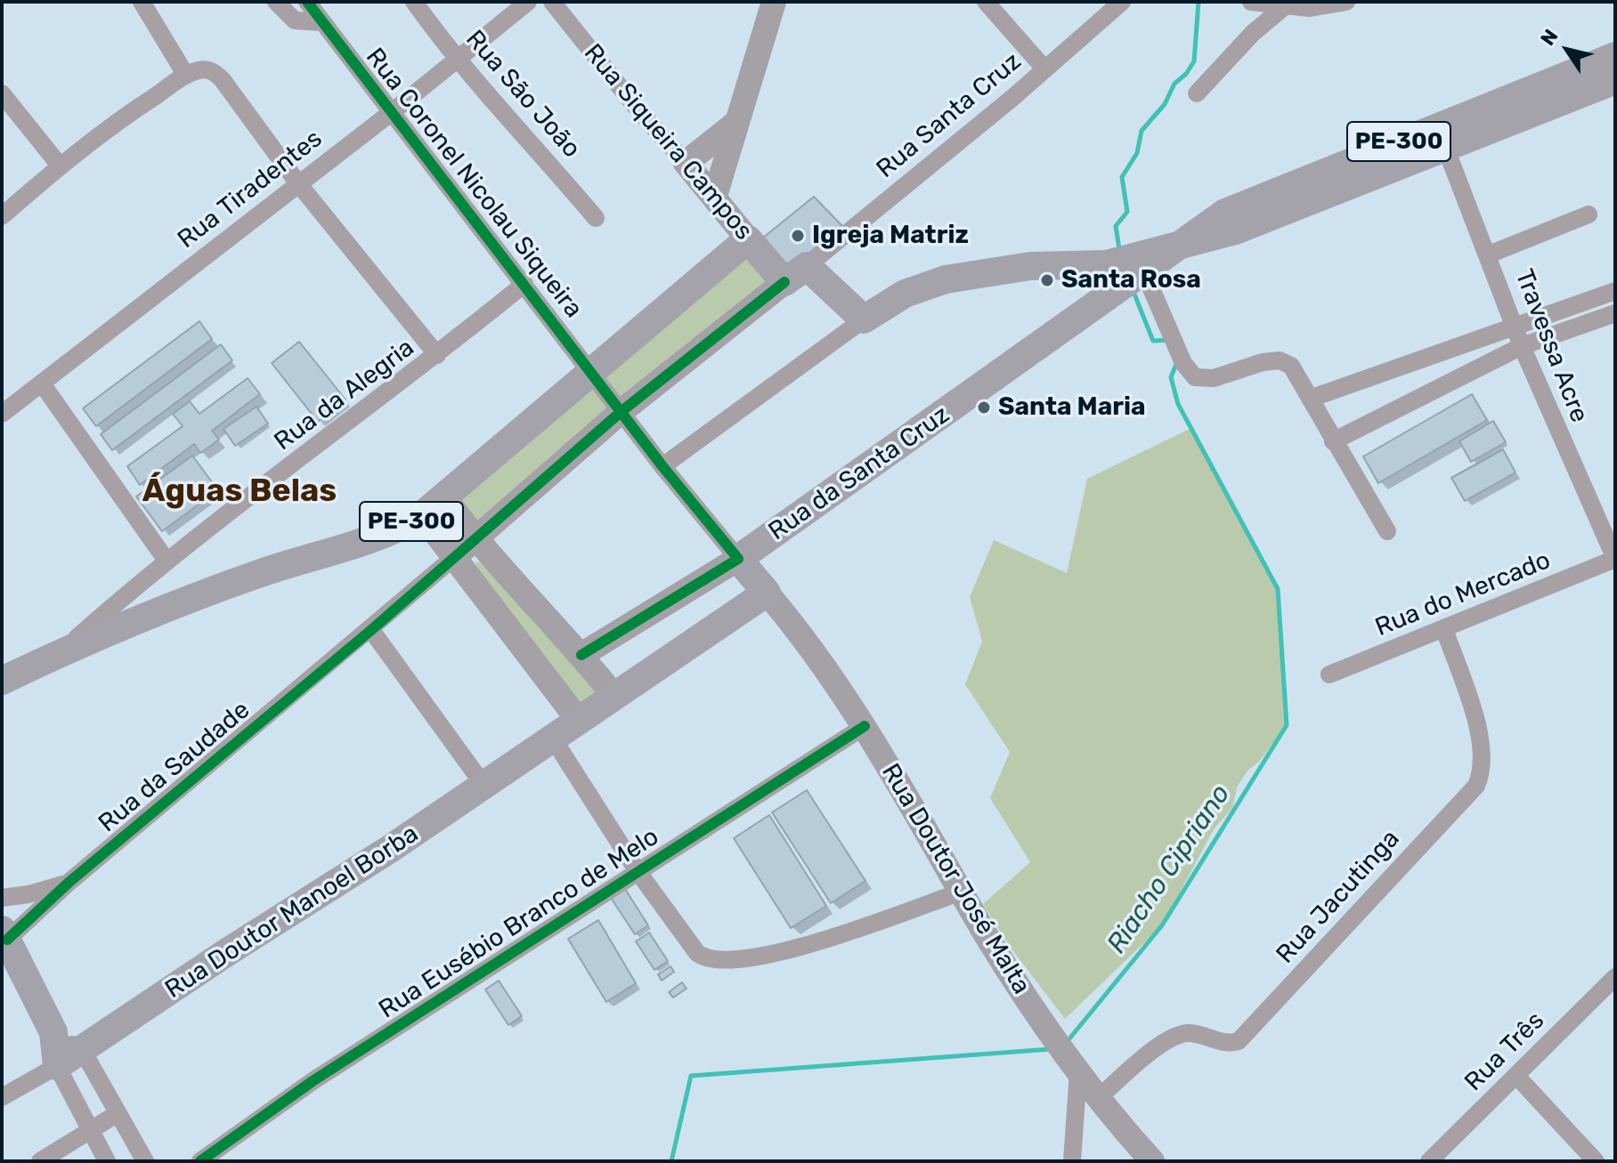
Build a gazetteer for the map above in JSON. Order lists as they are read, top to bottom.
{
  "streets": {
    "main road": [
      "PE-300",
      "Rua Siqueira Campos",
      "Rua da Santa Cruz",
      "Rua Doutor Manoel Borba"
    ],
    "street": [
      "Rua São João",
      "Rua Santa Cruz",
      "Rua Coronel Nicolau Siqueira",
      "Rua Tiradentes",
      "Travessa Acre",
      "Rua da Alegria",
      "Rua do Mercado",
      "Rua da Saudade",
      "Rua Doutor José Malta",
      "Rua Jacutinga",
      "Rua Eusébio Branco de Melo",
      "Rua Três"
    ]
  },
  "crossings": [
    ["Rua São João", "Rua Tiradentes"],
    ["Rua Santa Cruz", "Rua Siqueira Campos"],
    ["PE-300", "Rua Siqueira Campos"],
    ["PE-300", "Rua Coronel Nicolau Siqueira"],
    ["PE-300", "Travessa Acre"],
    ["PE-300", "Rua da Alegria"],
    ["PE-300", "Rua da Santa Cruz"],
    ["Rua Coronel Nicolau Siqueira", "Rua Tiradentes"],
    ["Rua Coronel Nicolau Siqueira", "Rua da Alegria"],
    ["Rua Coronel Nicolau Siqueira", "Rua da Santa Cruz"],
    ["Travessa Acre", "Rua do Mercado"],
    ["Rua do Mercado", "Rua Jacutinga"],
    ["Rua Doutor José Malta", "Rua Jacutinga"],
    ["Rua Doutor José Malta", "Rua Doutor Manoel Borba"],
    ["Rua Doutor José Malta", "Rua Eusébio Branco de Melo"]
  ],
  "districts": ["Águas Belas"],
  "water": ["Riacho Cipriano"],
  "places": ["Igreja Matriz", "Santa Rosa", "Santa Maria"],
  "north": "top left"
}
